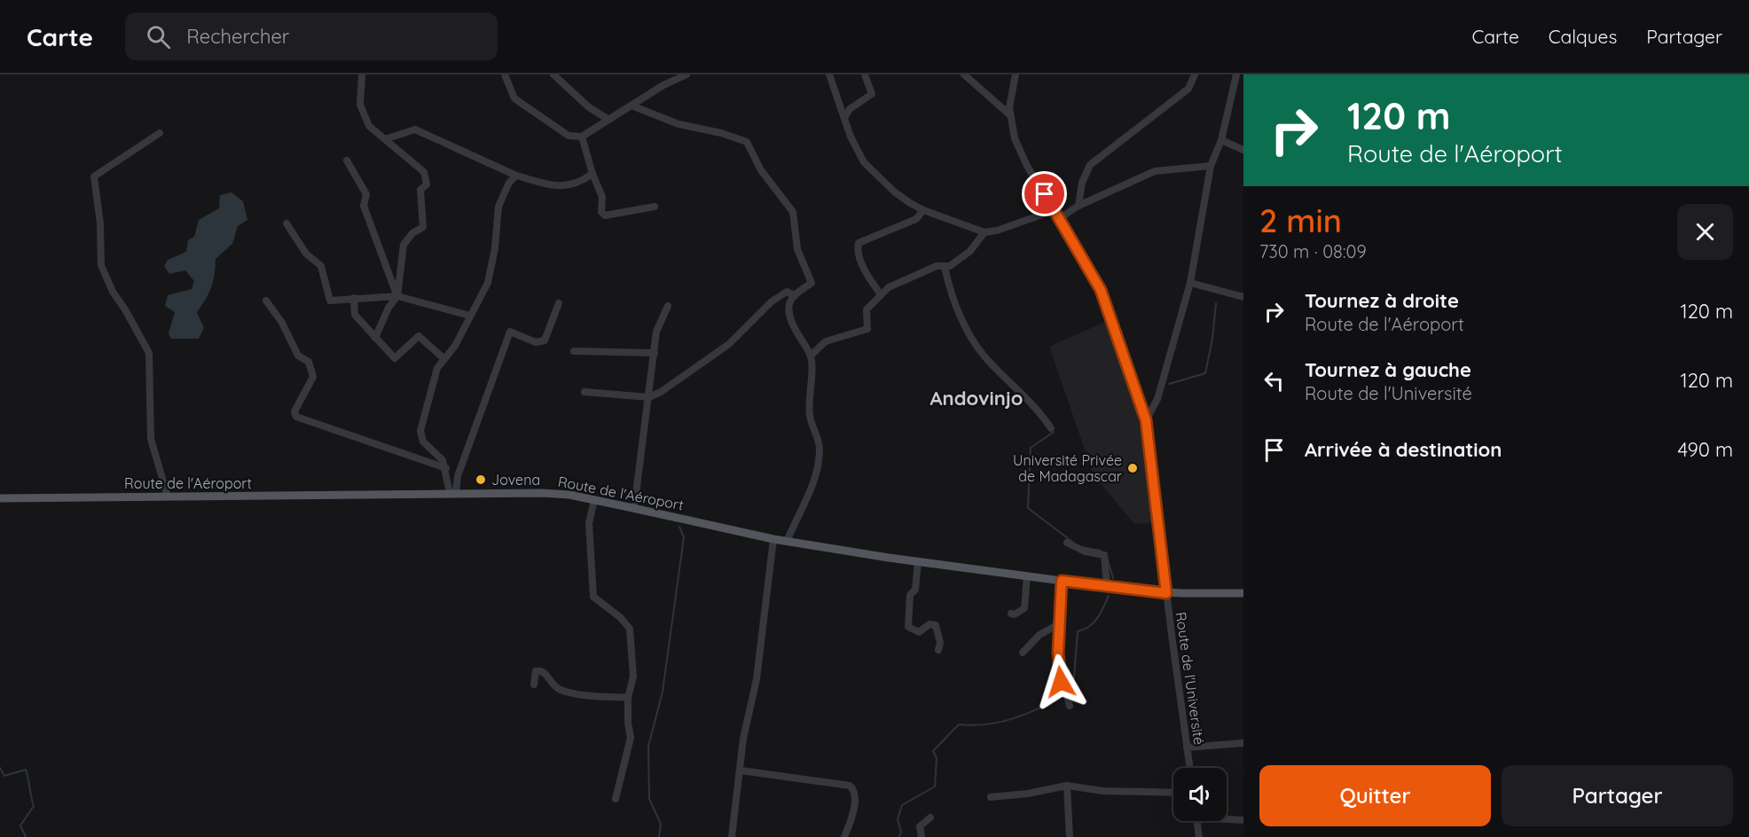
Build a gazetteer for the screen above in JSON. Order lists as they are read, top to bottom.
{
  "streets": {
    "main road": ["Route de l'Aéroport"],
    "street": ["Route de l'Université"]
  },
  "crossings": [
    ["Route de l'Aéroport", "Route de l'Université"]
  ],
  "districts": ["Andovinjo"],
  "places": ["Université Privée de Madagascar", "Jovena"],
  "page": {
    "header": "Carte",
    "search": "Rechercher",
    "nav": ["Carte", "Calques", "Partager"],
    "turn": ["120 m", "Route de l'Aéroport"],
    "heading": ["2 min", "730 m · 08:09"],
    "list": [
      {
        "name": "Tournez à droite",
        "note": "Route de l'Aéroport",
        "value": "120 m"
      },
      {
        "name": "Tournez à gauche",
        "note": "Route de l'Université",
        "value": "120 m"
      },
      {
        "name": "Arrivée à destination",
        "value": "490 m"
      }
    ],
    "buttons": ["Quitter", "Partager"]
  }
}
